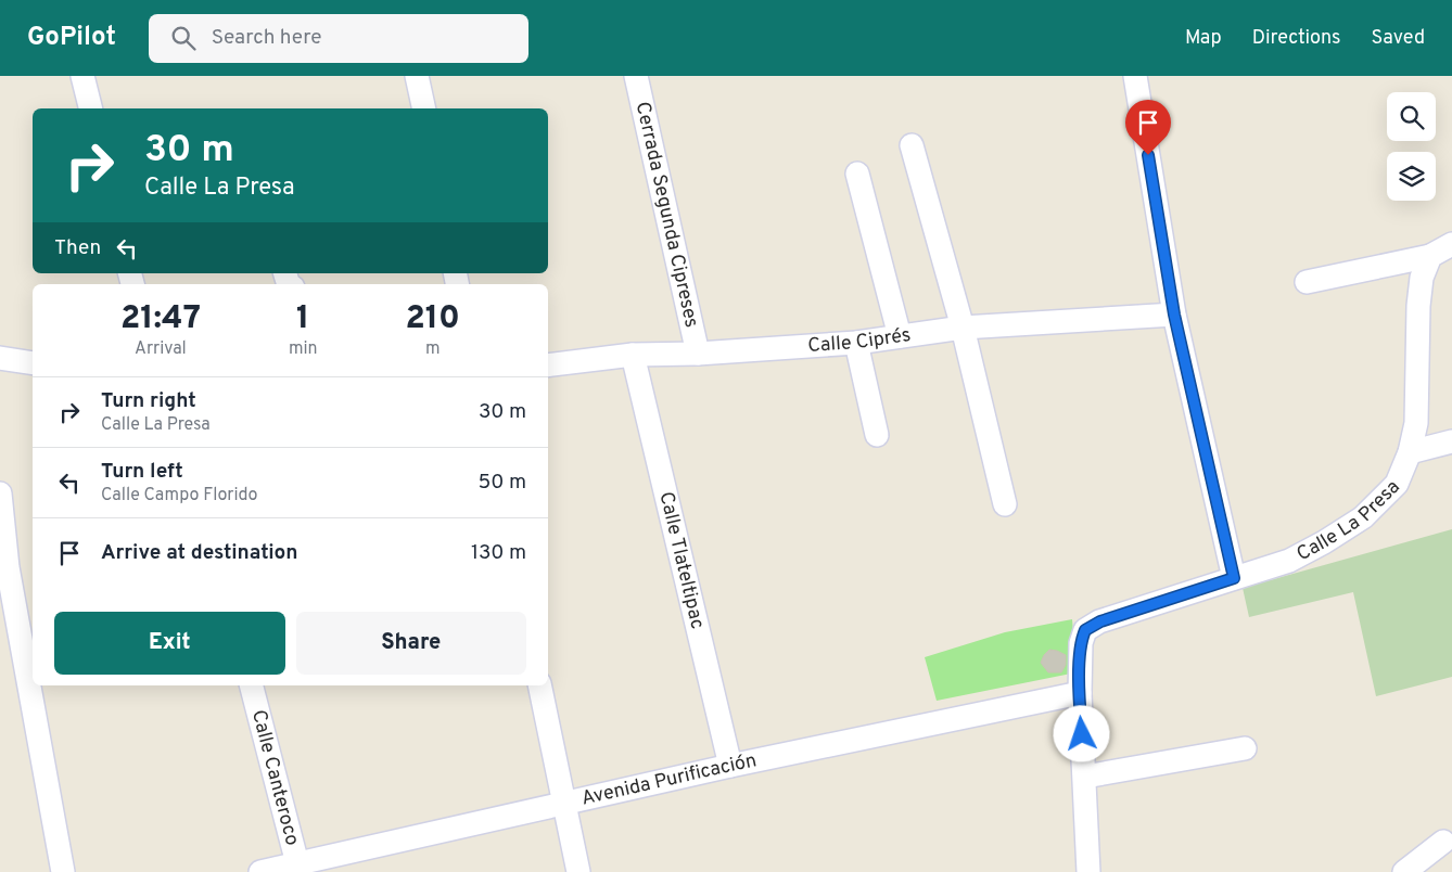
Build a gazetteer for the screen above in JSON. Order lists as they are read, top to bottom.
{
  "streets": {
    "street": [
      "Cerrada Segunda Cipreses",
      "Calle Ciprés",
      "Calle La Presa",
      "Calle Tlateltipac",
      "Calle Canteroco",
      "Avenida Purificación"
    ]
  },
  "crossings": [
    ["Cerrada Segunda Cipreses", "Calle Ciprés"],
    ["Calle Ciprés", "Calle Tlateltipac"],
    ["Calle La Presa", "Avenida Purificación"],
    ["Calle Tlateltipac", "Avenida Purificación"],
    ["Calle Canteroco", "Avenida Purificación"]
  ],
  "page": {
    "header": "GoPilot",
    "search": "Search here",
    "nav": ["Map", "Directions", "Saved"],
    "turn": ["30 m", "Calle La Presa"],
    "then": "Then",
    "eta": [
      "21:47",
      "Arrival",
      "1",
      "min",
      "210",
      "m"
    ],
    "list": [
      {
        "name": "Turn right",
        "note": "Calle La Presa",
        "value": "30 m"
      },
      {
        "name": "Turn left",
        "note": "Calle Campo Florido",
        "value": "50 m"
      },
      {
        "name": "Arrive at destination",
        "value": "130 m"
      }
    ],
    "buttons": ["Exit", "Share"]
  }
}
